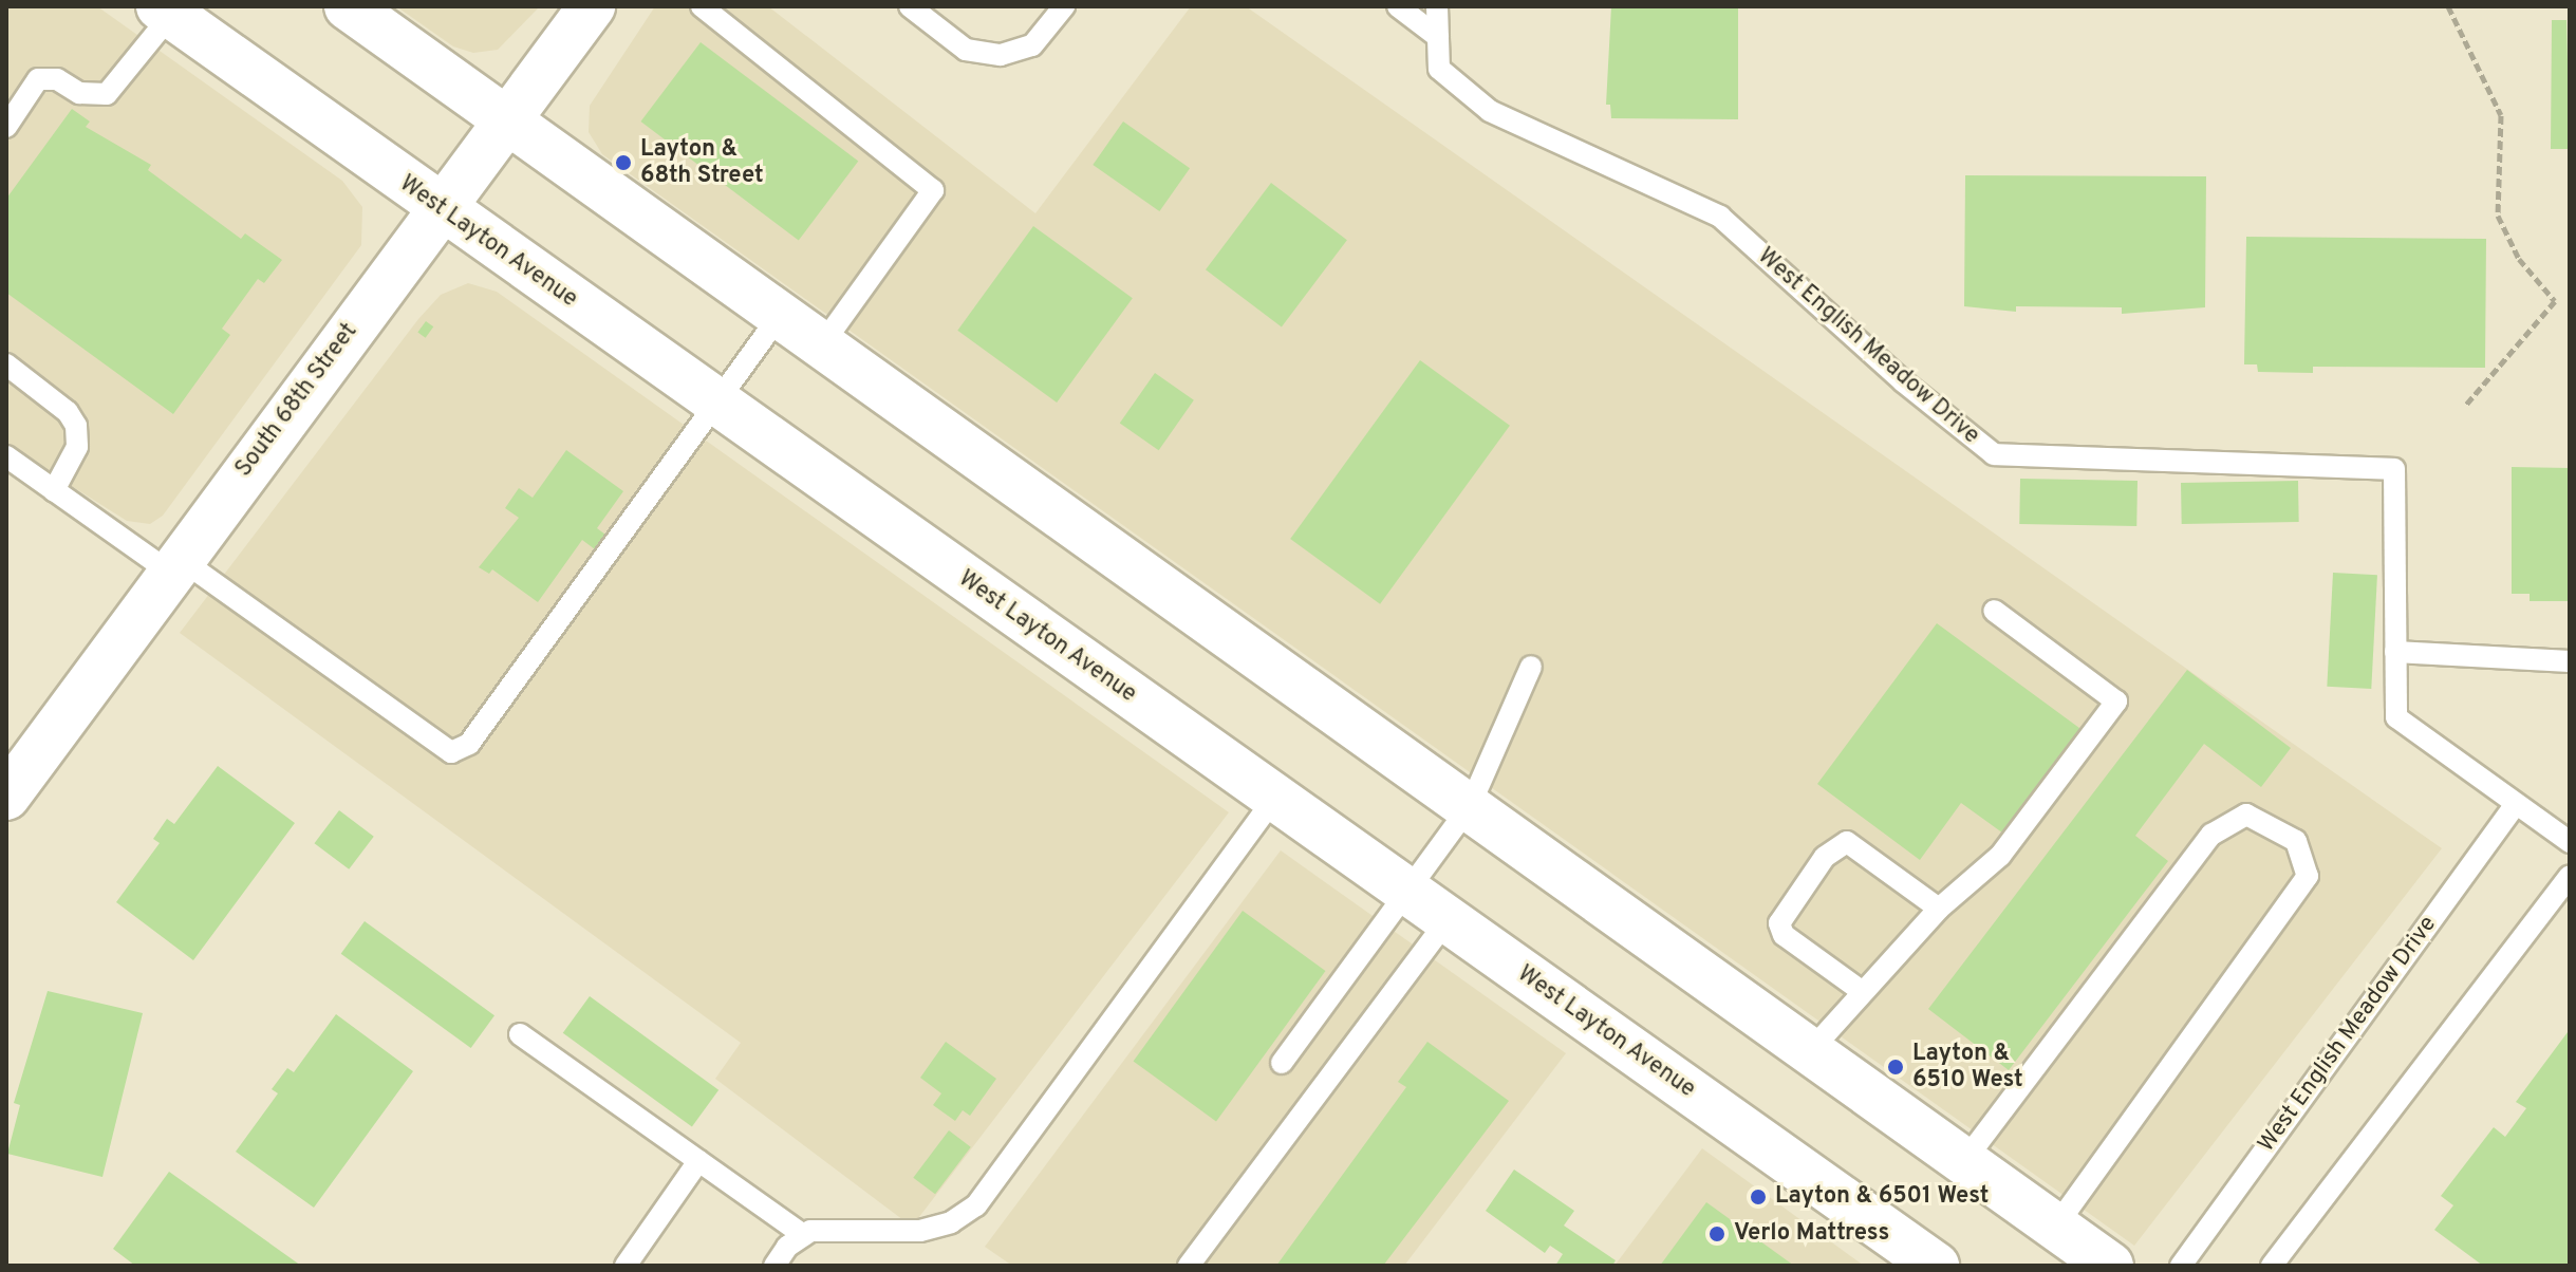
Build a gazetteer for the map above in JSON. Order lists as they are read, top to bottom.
{
  "streets": {
    "main road": ["West Layton Avenue", "South 68th Street"],
    "lane": ["West English Meadow Drive"]
  },
  "crossings": [
    ["West Layton Avenue", "South 68th Street"]
  ],
  "places": [
    "Layton & 68th Street",
    "Layton & 6510 West",
    "Layton & 6501 West",
    "Verlo Mattress"
  ]
}
